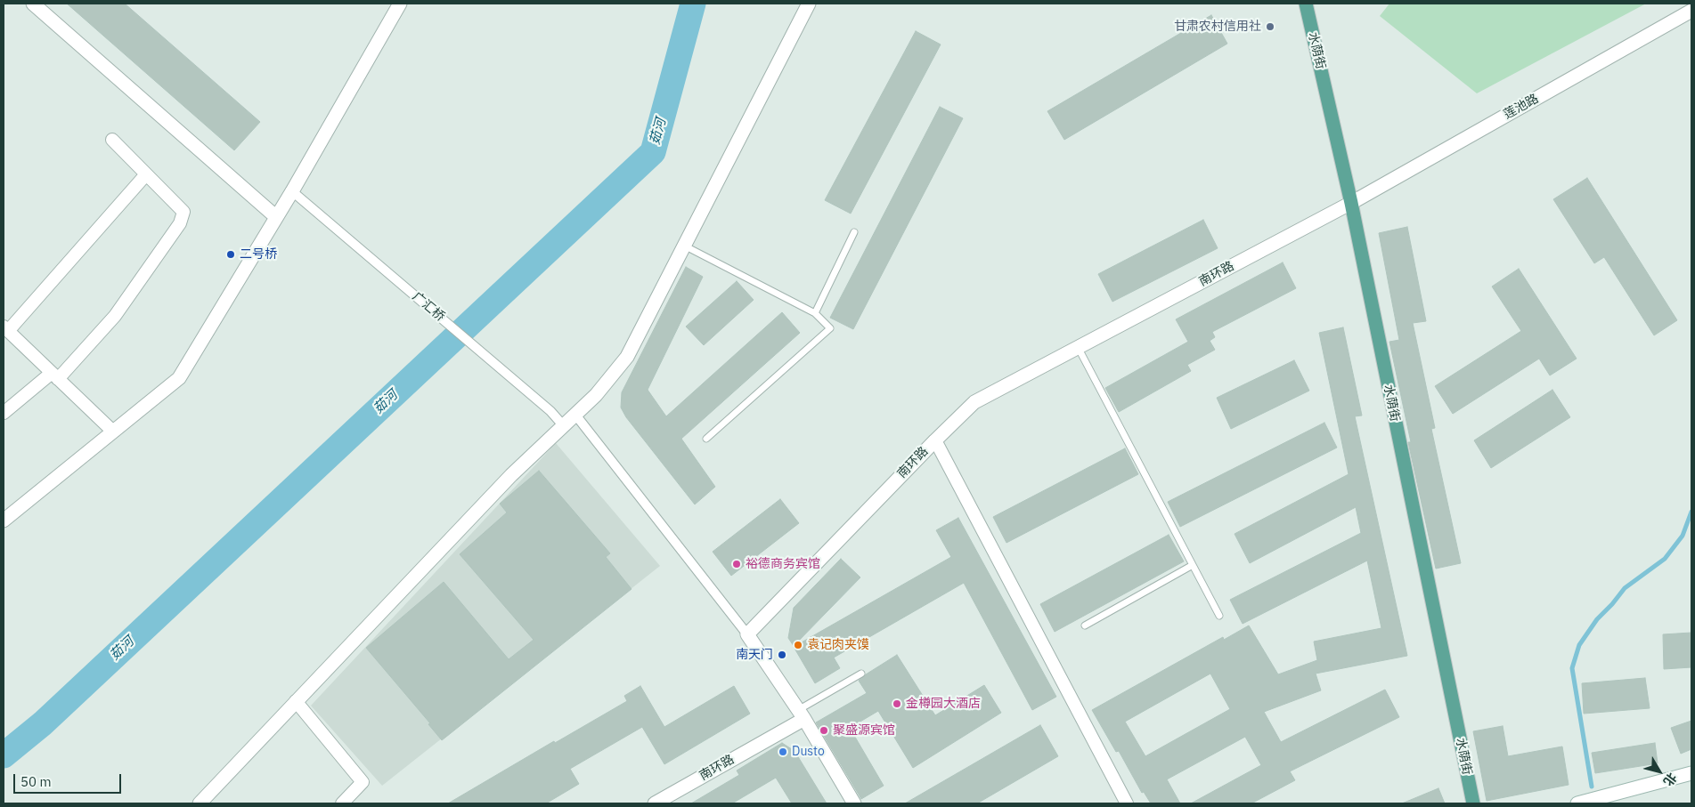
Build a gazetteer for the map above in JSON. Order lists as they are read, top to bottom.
{
  "streets": {
    "main road": ["水荫街"],
    "street": ["莲池路", "南环路", "广汇桥"]
  },
  "crossings": [
    ["水荫街", "莲池路"],
    ["水荫街", "南环路"],
    ["莲池路", "南环路"]
  ],
  "water": ["茹河"],
  "places": [
    "甘肃农村信用社",
    "二号桥",
    "裕德商务宾馆",
    "袁记肉夹馍",
    "南天门",
    "金樽园大酒店",
    "聚盛源宾馆",
    "Dusto"
  ],
  "scale_bar": "50 m",
  "north": "bottom right"
}
